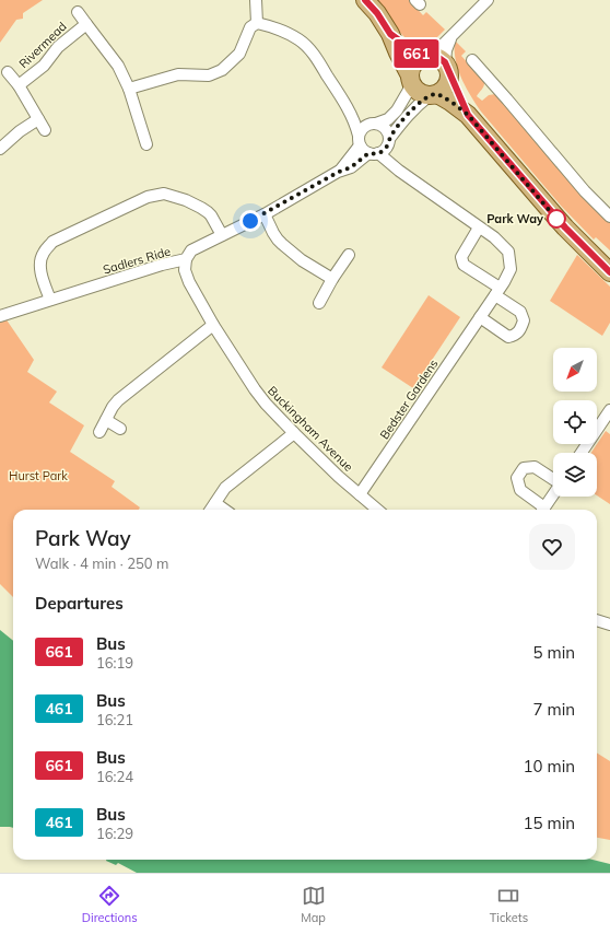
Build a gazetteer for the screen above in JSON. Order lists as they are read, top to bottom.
{
  "streets": {
    "street": [
      "Rivermead",
      "Sadlers Ride",
      "Bedster Gardens",
      "Buckingham Avenue"
    ]
  },
  "crossings": [
    ["Sadlers Ride", "Bedster Gardens"],
    ["Sadlers Ride", "Buckingham Avenue"],
    ["Bedster Gardens", "Buckingham Avenue"]
  ],
  "parks": ["Hurst Park"],
  "places": ["Park Way"],
  "lines": ["bus line 661"],
  "north": "bottom left",
  "page": {
    "on_map": "661",
    "heading": [
      ["Park Way", "Walk · 4 min · 250 m"],
      "Departures"
    ],
    "list": [
      {
        "mark": "661",
        "name": "Bus",
        "note": "16:19",
        "value": "5 min"
      },
      {
        "mark": "461",
        "name": "Bus",
        "note": "16:21",
        "value": "7 min"
      },
      {
        "mark": "661",
        "name": "Bus",
        "note": "16:24",
        "value": "10 min"
      },
      {
        "mark": "461",
        "name": "Bus",
        "note": "16:29",
        "value": "15 min"
      }
    ],
    "tabs": ["Directions", "Map", "Tickets"]
  }
}
